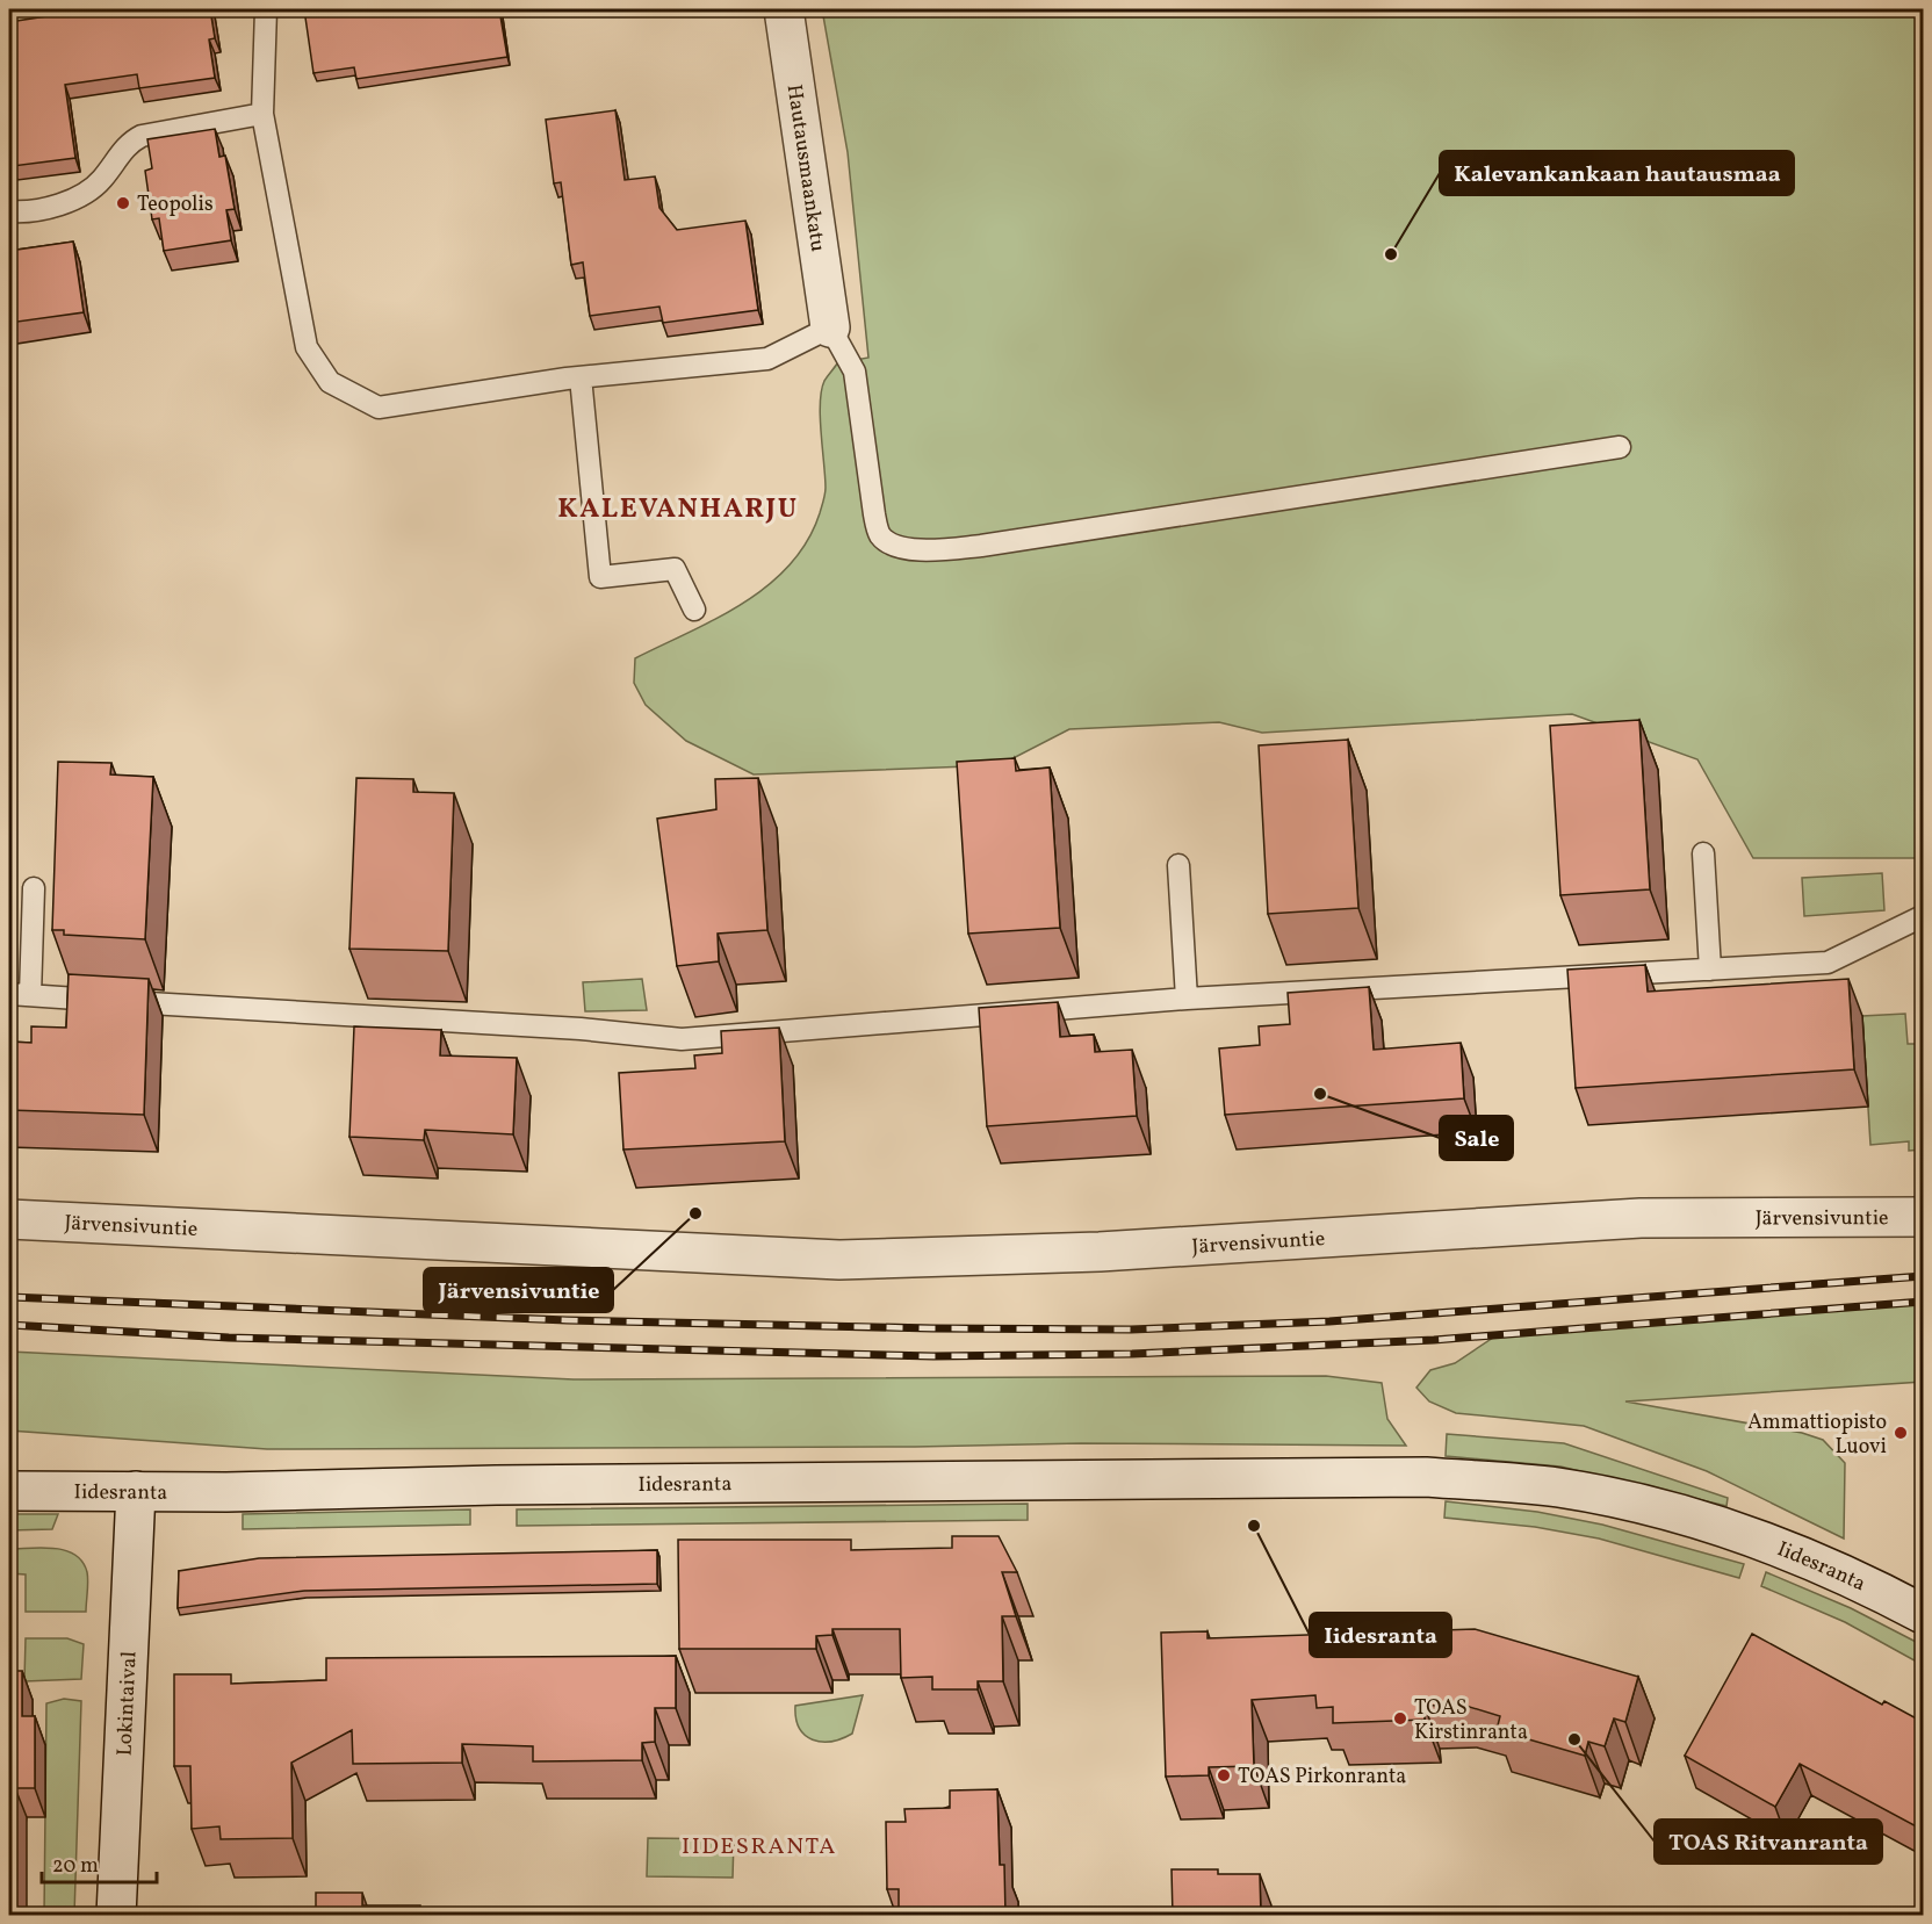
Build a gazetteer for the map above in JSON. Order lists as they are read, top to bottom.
{
  "streets": {
    "main road": [
      "Hautausmaankatu",
      "Järvensivuntie",
      "Iidesranta",
      "Lokintaival"
    ]
  },
  "crossings": [
    ["Iidesranta", "Lokintaival"]
  ],
  "districts": ["KALEVANHARJU", "IIDESRANTA"],
  "places": [
    "Teopolis",
    "Kalevankankaan hautausmaa",
    "Sale",
    "Järvensivuntie",
    "Ammattiopisto Luovi",
    "Iidesranta",
    "TOAS Kirstinranta",
    "TOAS Ritvanranta",
    "TOAS Pirkonranta"
  ],
  "scale_bar": "20 m"
}
